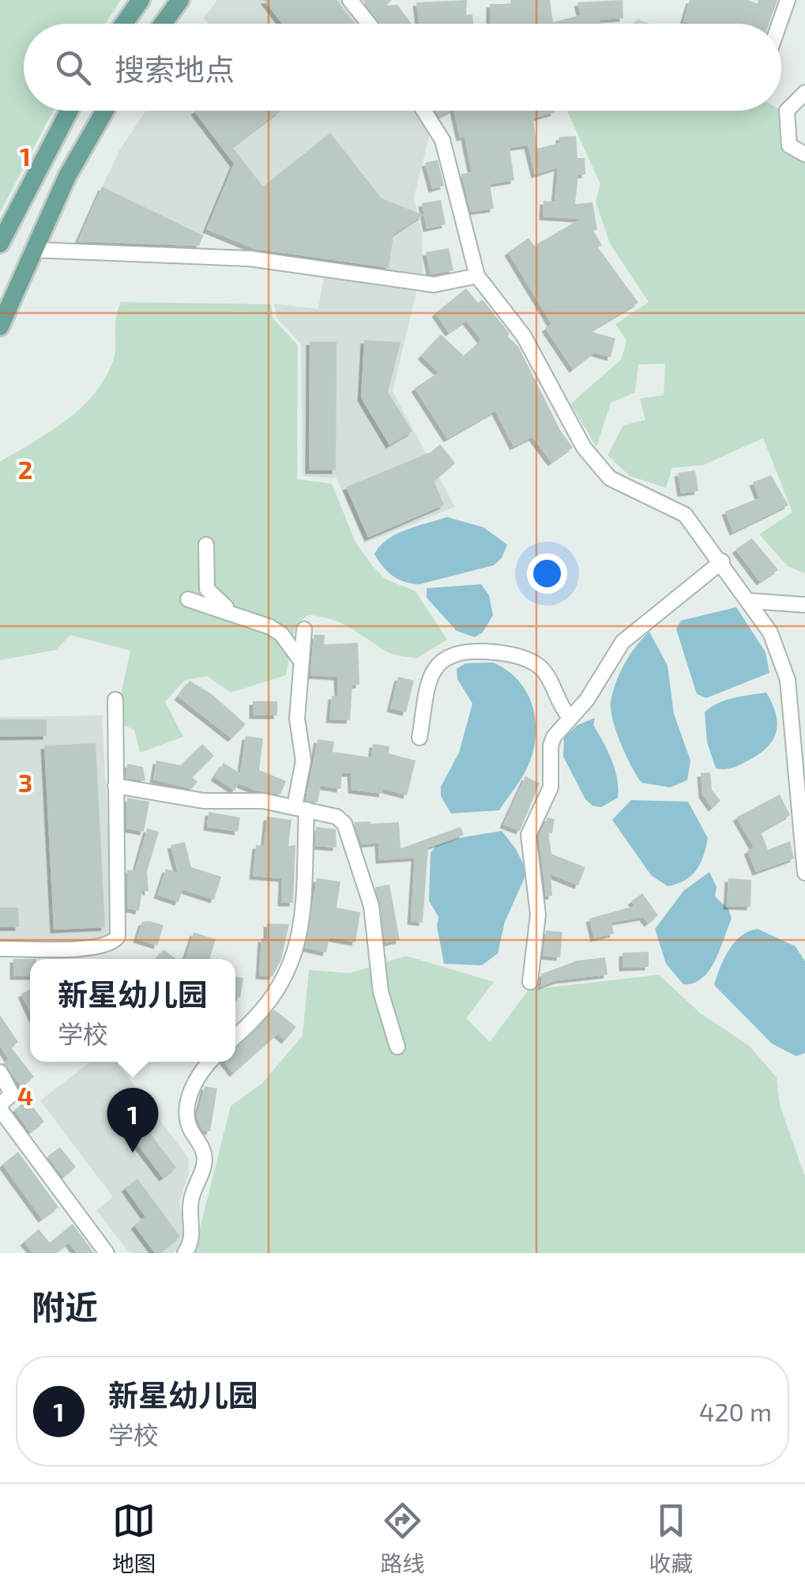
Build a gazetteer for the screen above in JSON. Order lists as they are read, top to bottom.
{
  "page": {
    "search": "搜索地点",
    "popup": ["新星幼儿园", "学校"],
    "pins": "1",
    "heading": "附近",
    "list": [
      {
        "mark": "1",
        "name": "新星幼儿园",
        "note": "学校",
        "value": "420 m"
      }
    ],
    "nav": ["地图", "路线", "收藏"]
  },
  "grid": {
    "rows": [
      "1",
      "2",
      "3",
      "4"
    ]
  }
}
